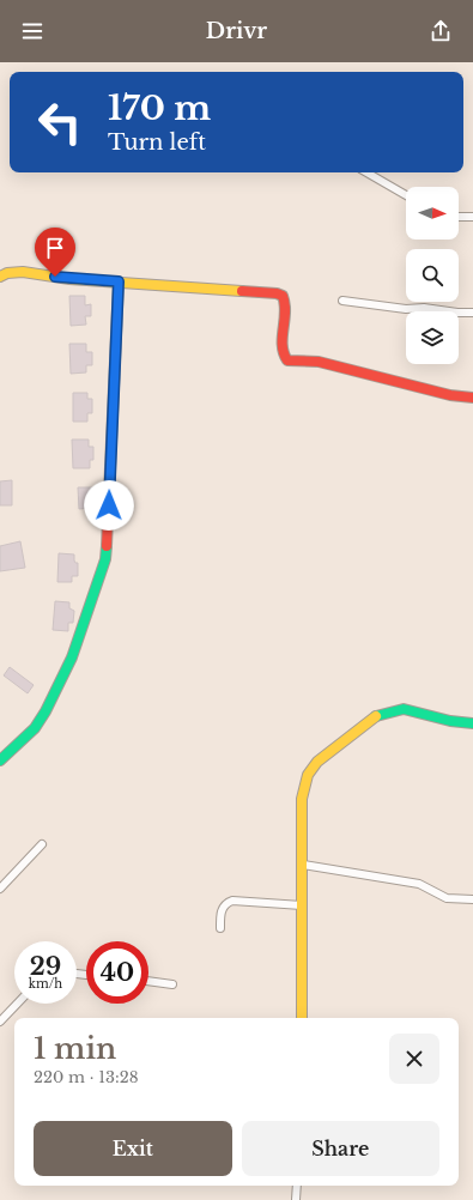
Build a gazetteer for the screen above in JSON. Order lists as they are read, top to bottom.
{
  "north": "right",
  "page": {
    "header": "Drivr",
    "turn": ["170 m", "Turn left"],
    "speed": "29 km/h",
    "limit": "40",
    "heading": ["1 min", "220 m · 13:28"],
    "buttons": ["Exit", "Share"]
  }
}
